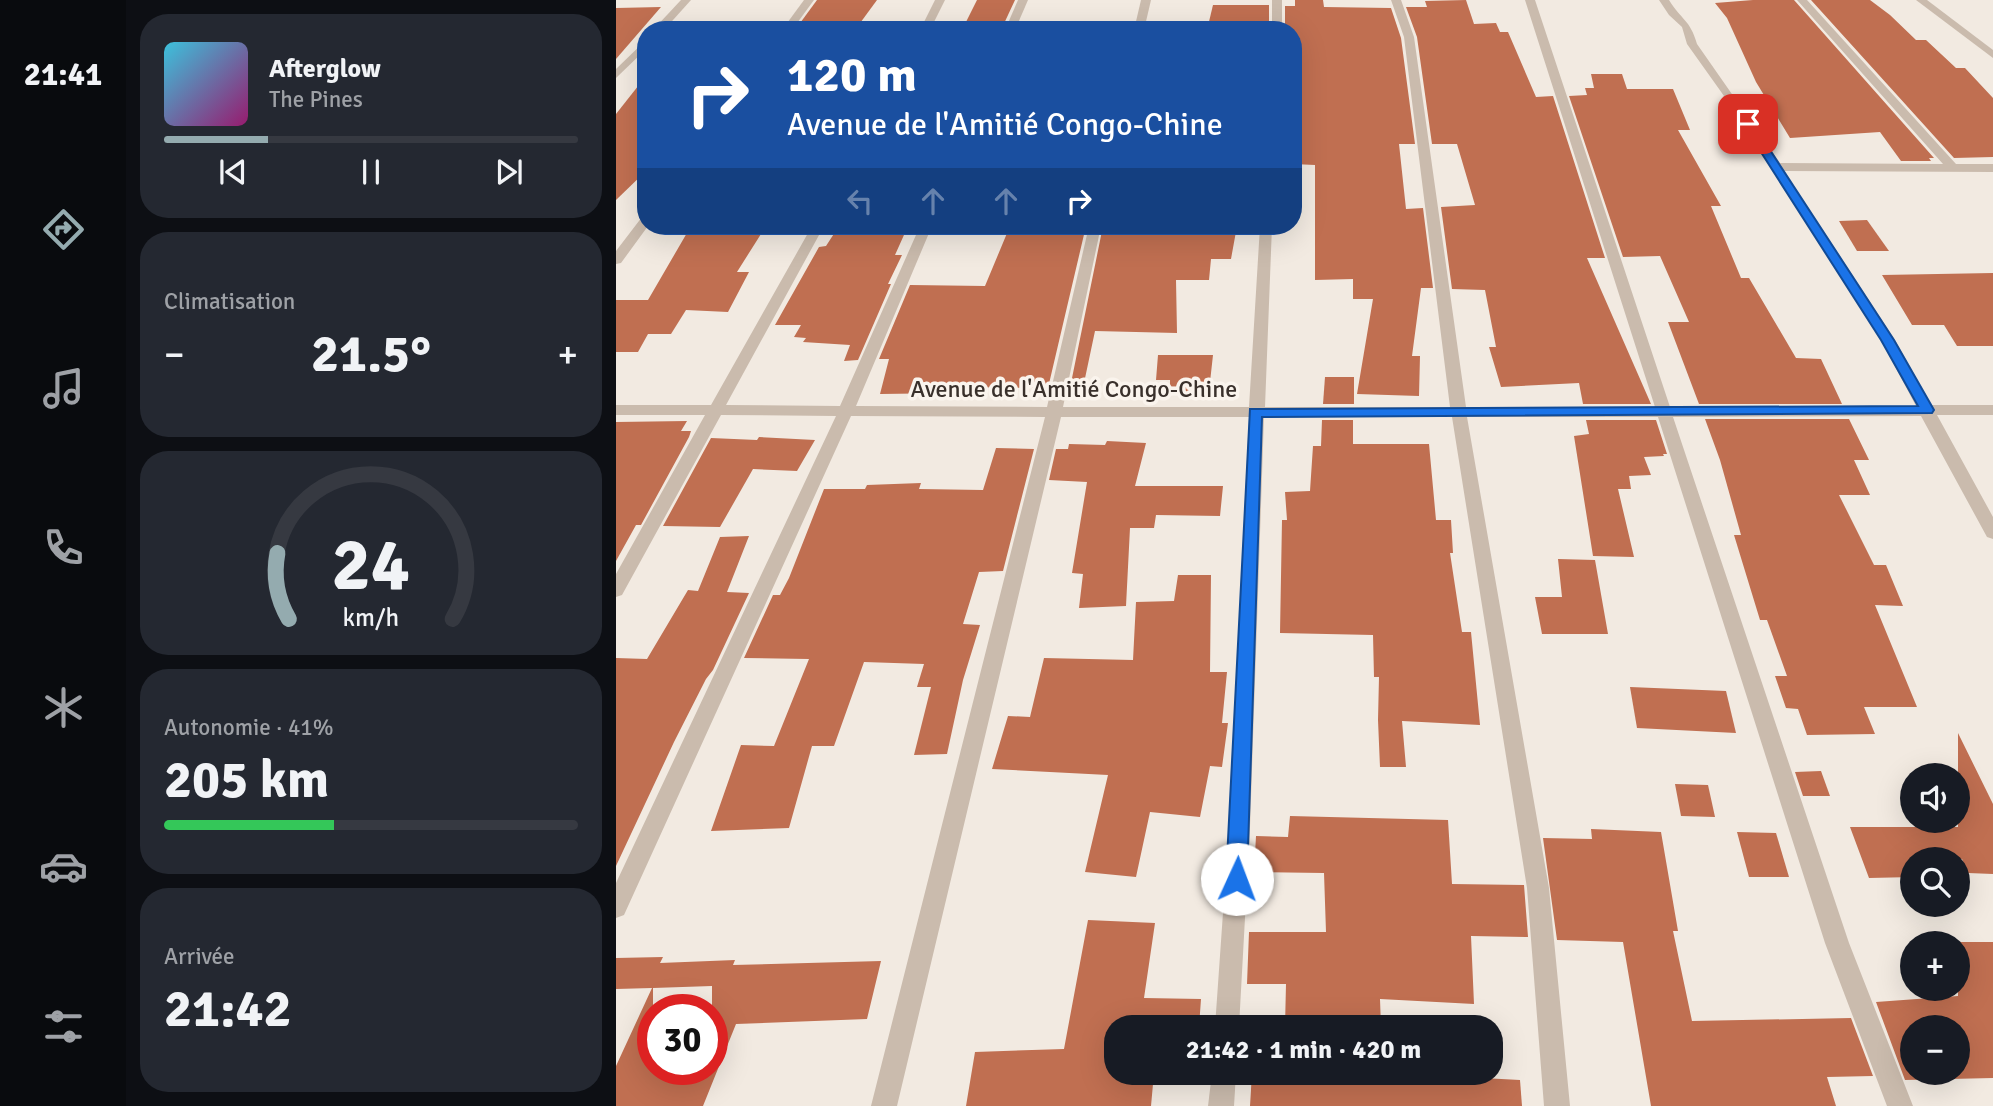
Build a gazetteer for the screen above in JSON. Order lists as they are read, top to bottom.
{
  "streets": {
    "street": ["Avenue de l'Amitié Congo-Chine"]
  },
  "page": {
    "tabs": "21:41",
    "turn": ["120 m", "Avenue de l'Amitié Congo-Chine"],
    "song": ["Afterglow", "The Pines"],
    "tile": [
      "Climatisation",
      ["Autonomie · 41%", "205 km"],
      ["Arrivée", "21:42"]
    ],
    "heat": ["−", "21.5°", "+"],
    "map_buttons": ["+", "−"],
    "limit": "30",
    "trip": "21:42 · 1 min · 420 m",
    "gauge": ["24", "km/h"]
  }
}
